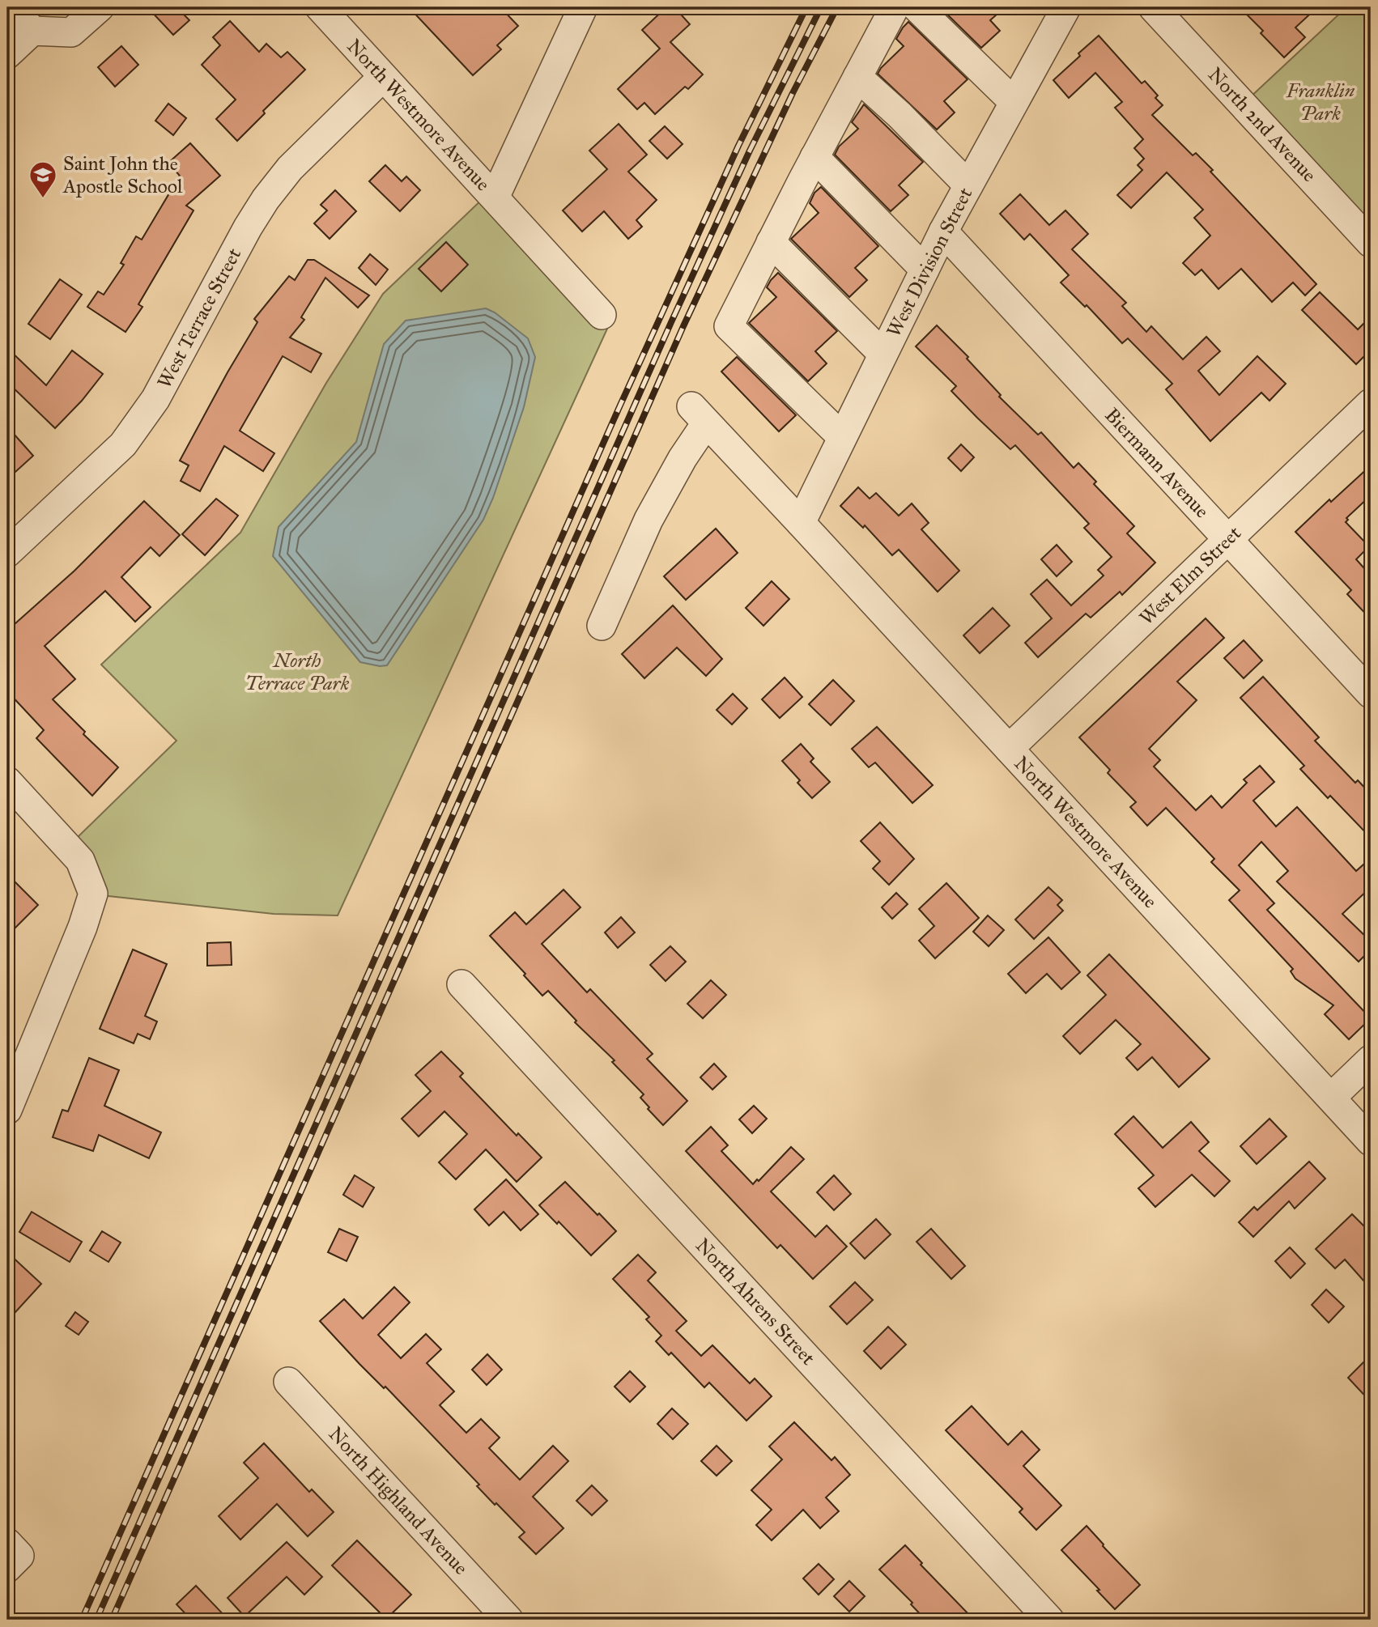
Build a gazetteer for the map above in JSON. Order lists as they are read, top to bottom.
{
  "streets": {
    "street": [
      "North Westmore Avenue",
      "North 2nd Avenue",
      "West Division Street",
      "West Terrace Street",
      "Biermann Avenue",
      "West Elm Street",
      "North Ahrens Street",
      "North Highland Avenue"
    ]
  },
  "crossings": [
    ["North Westmore Avenue", "West Division Street"],
    ["North Westmore Avenue", "West Terrace Street"],
    ["North Westmore Avenue", "West Elm Street"],
    ["West Division Street", "Biermann Avenue"],
    ["Biermann Avenue", "West Elm Street"]
  ],
  "parks": ["Franklin Park", "North Terrace Park"],
  "places": {
    "school or university": ["Saint John the Apostle School"]
  }
}
